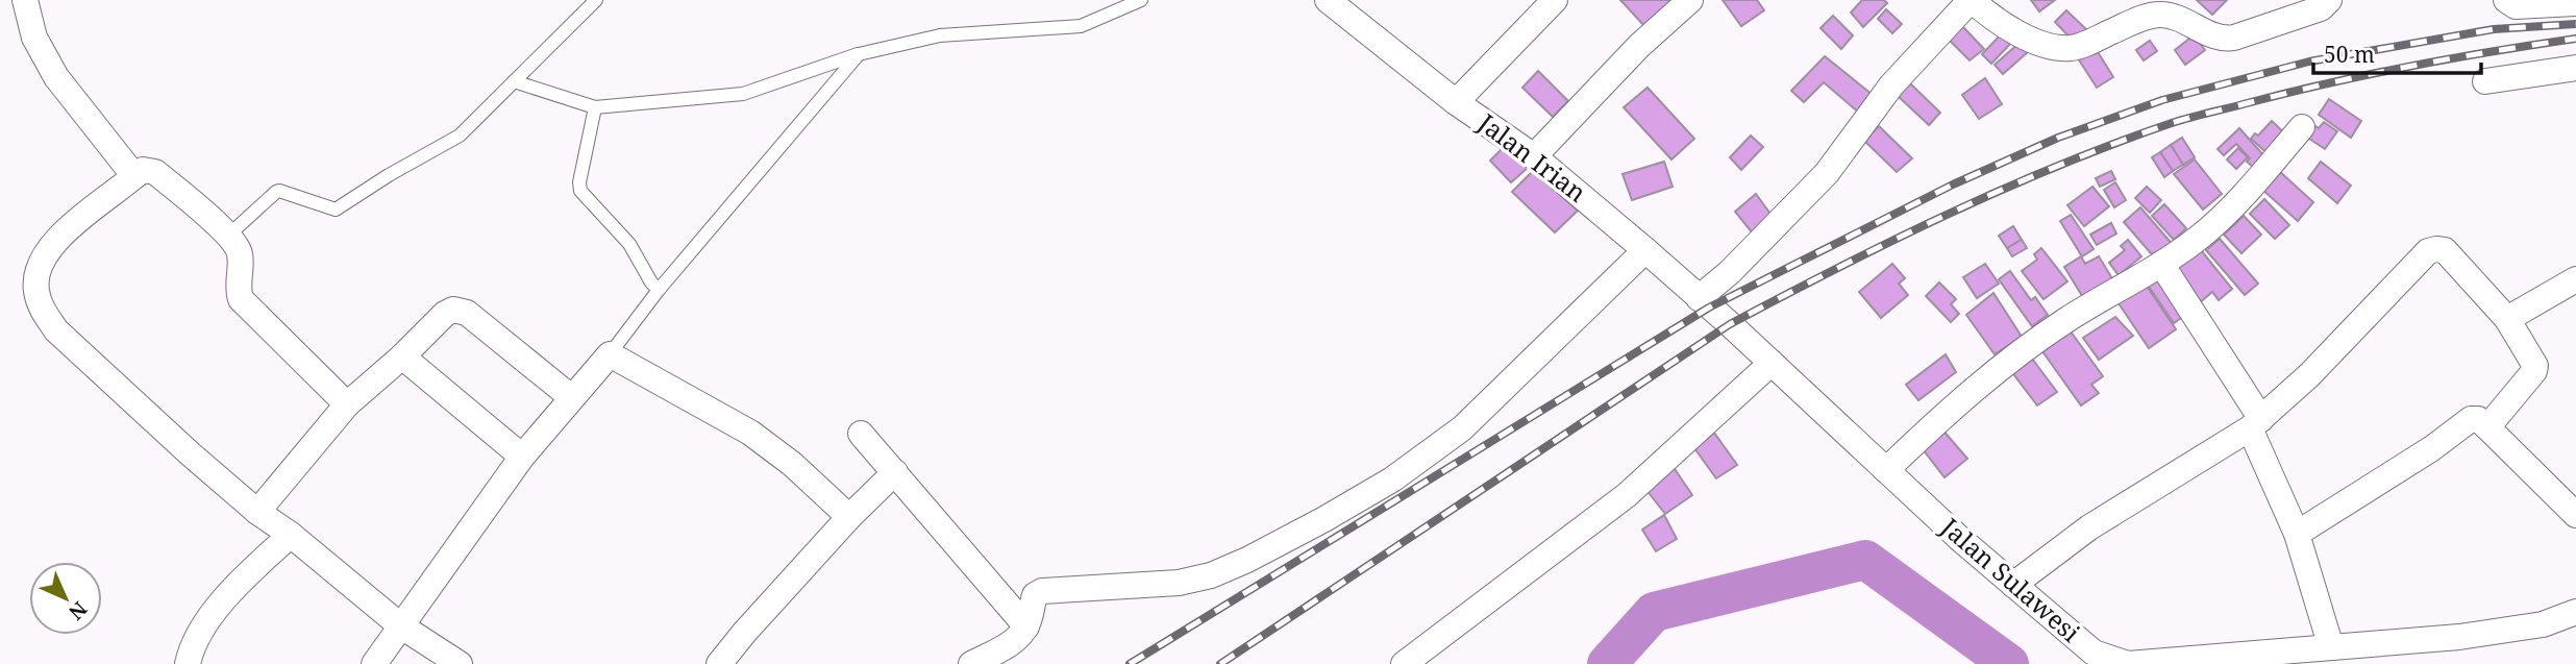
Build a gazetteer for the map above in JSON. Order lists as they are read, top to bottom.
{
  "streets": {
    "street": ["Jalan Irian", "Jalan Sulawesi"]
  },
  "crossings": [
    ["Jalan Irian", "Jalan Sulawesi"]
  ],
  "scale_bar": "50 m",
  "north": "bottom right"
}
